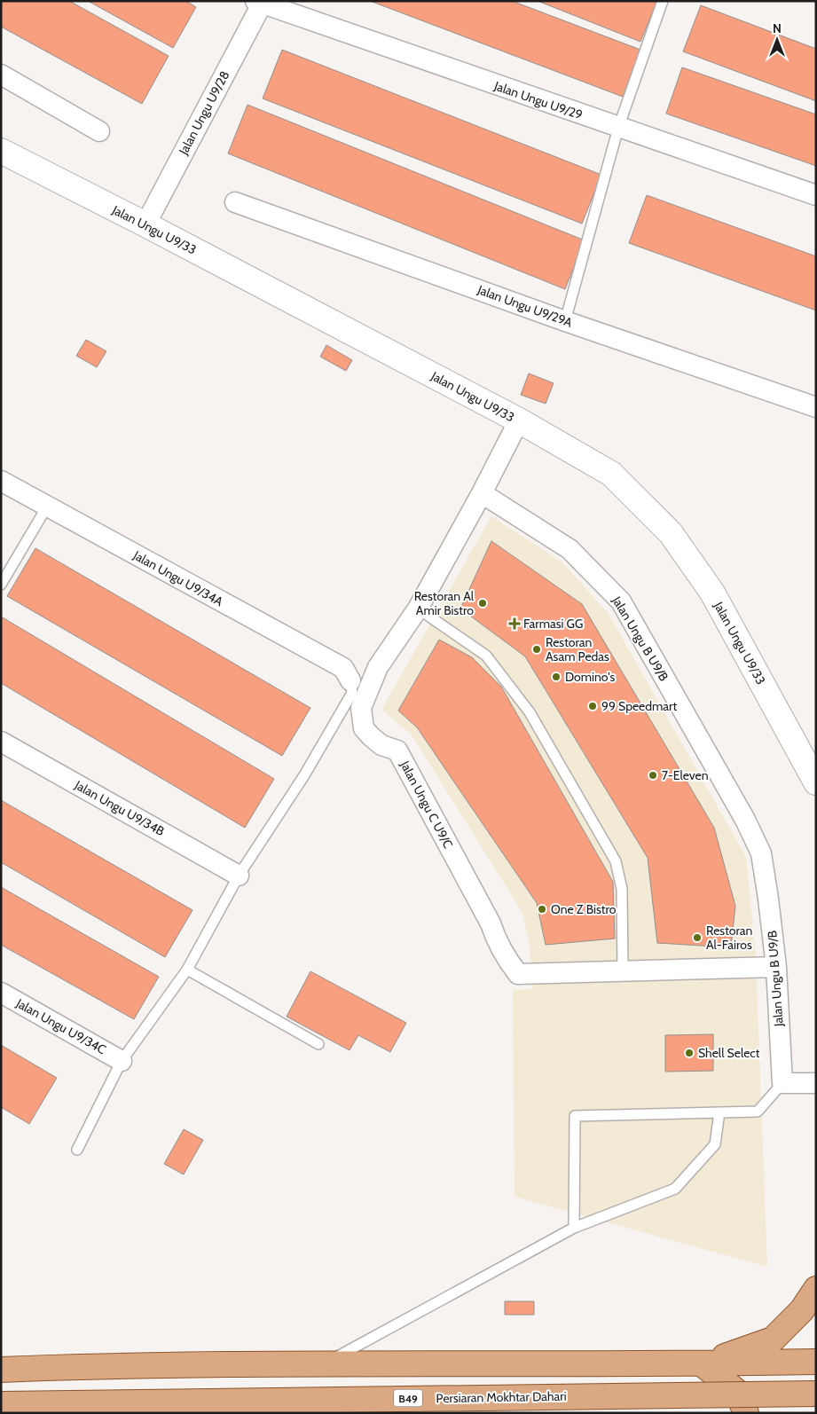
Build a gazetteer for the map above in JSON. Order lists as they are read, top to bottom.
{
  "streets": {
    "main road": ["Persiaran Mokhtar Dahari", "B49"],
    "street": [
      "Jalan Ungu U9/29",
      "Jalan Ungu U9/28",
      "Jalan Ungu U9/33",
      "Jalan Ungu U9/29A",
      "Jalan Ungu U9/34A",
      "Jalan Ungu B U9/B",
      "Jalan Ungu C U9/C",
      "Jalan Ungu U9/34B",
      "Jalan Ungu U9/34C"
    ]
  },
  "crossings": [
    ["Jalan Ungu U9/29", "Jalan Ungu U9/28"],
    ["Jalan Ungu U9/28", "Jalan Ungu U9/33"],
    ["Jalan Ungu U9/33", "Jalan Ungu C U9/C"],
    ["Jalan Ungu B U9/B", "Jalan Ungu C U9/C"]
  ],
  "places": {
    "other": [
      "Restoran Al Amir Bistro",
      "Restoran Asam Pedas",
      "Domino's",
      "99 Speedmart",
      "7-Eleven",
      "One Z Bistro",
      "Restoran Al-Fairos",
      "Shell Select"
    ],
    "health": ["Farmasi GG"]
  },
  "north": "top"
}
